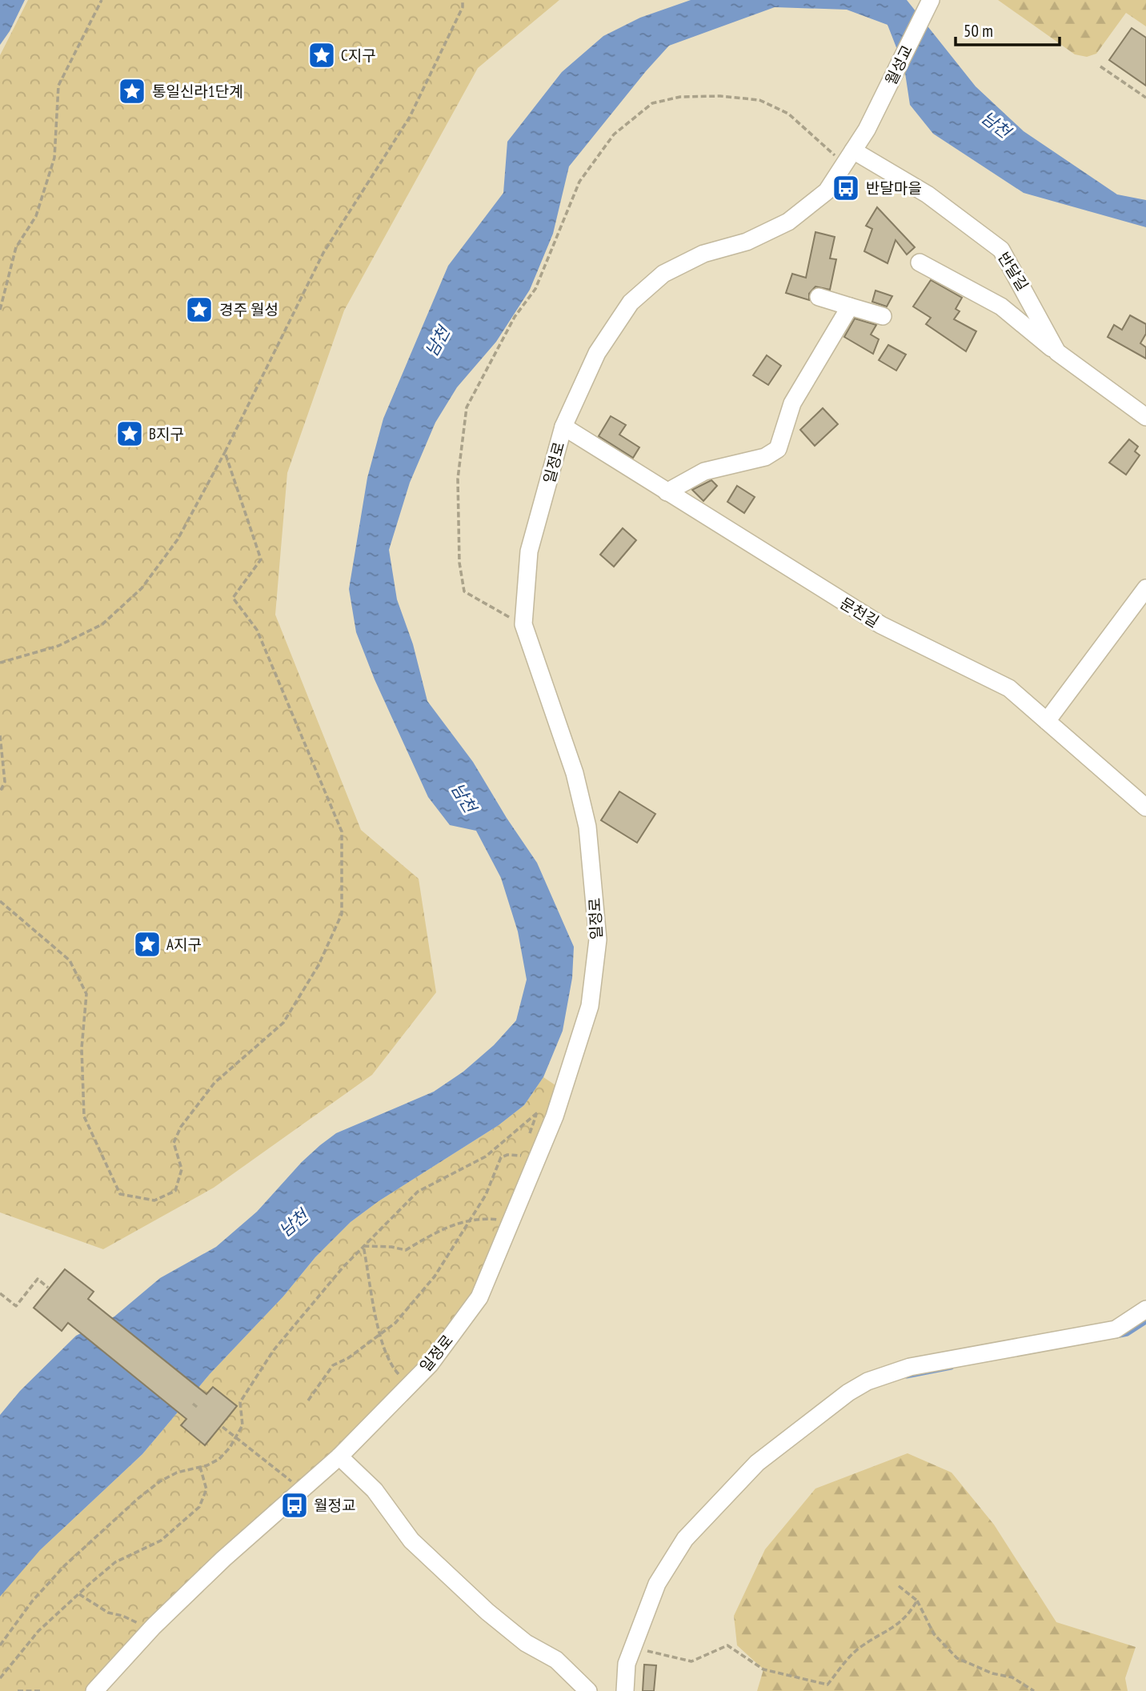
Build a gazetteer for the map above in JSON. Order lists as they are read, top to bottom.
{
  "streets": {
    "street": [
      "월성교",
      "반달길",
      "일정로",
      "문천길"
    ]
  },
  "crossings": [
    ["월성교", "일정로"],
    ["반달길", "일정로"],
    ["일정로", "문천길"]
  ],
  "water": ["남천"],
  "places": {
    "place": [
      "C지구",
      "통일신라1단계",
      "경주 월성",
      "B지구",
      "A지구"
    ],
    "bus stop": ["반달마을", "월정교"]
  },
  "scale_bar": "50 m"
}
